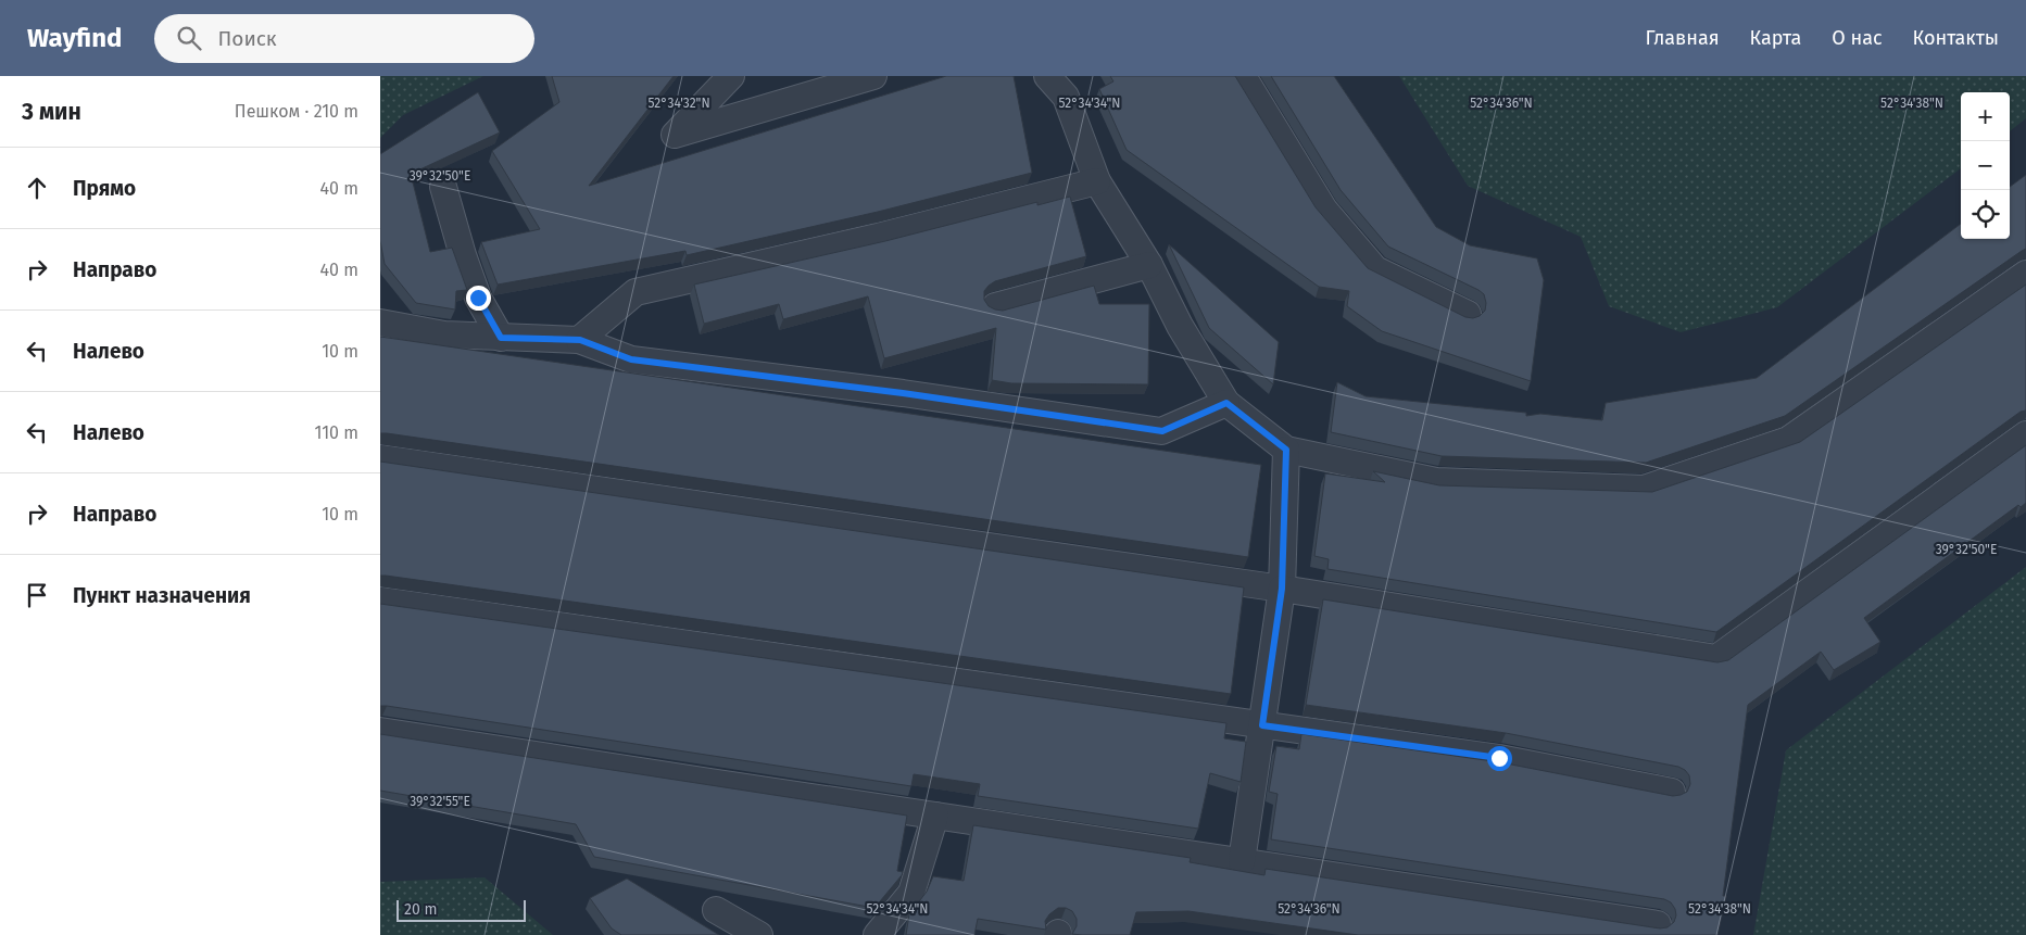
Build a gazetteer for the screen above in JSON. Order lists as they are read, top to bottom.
{
  "scale_bar": "20 m",
  "page": {
    "header": "Wayfind",
    "search": "Поиск",
    "nav": [
      "Главная",
      "Карта",
      "О нас",
      "Контакты"
    ],
    "heading": ["3 мин", "Пешком · 210 m"],
    "map_buttons": ["+", "−"],
    "list": [
      ["Прямо", "40 m"],
      ["Направо", "40 m"],
      ["Налево", "10 m"],
      ["Налево", "110 m"],
      ["Направо", "10 m"],
      "Пункт назначения"
    ],
    "scale": "20 m"
  },
  "coordinates": [
    "52°34'32\"N",
    "52°34'34\"N",
    "52°34'36\"N",
    "52°34'38\"N",
    "39°32'50\"E",
    "39°32'55\"E"
  ]
}
